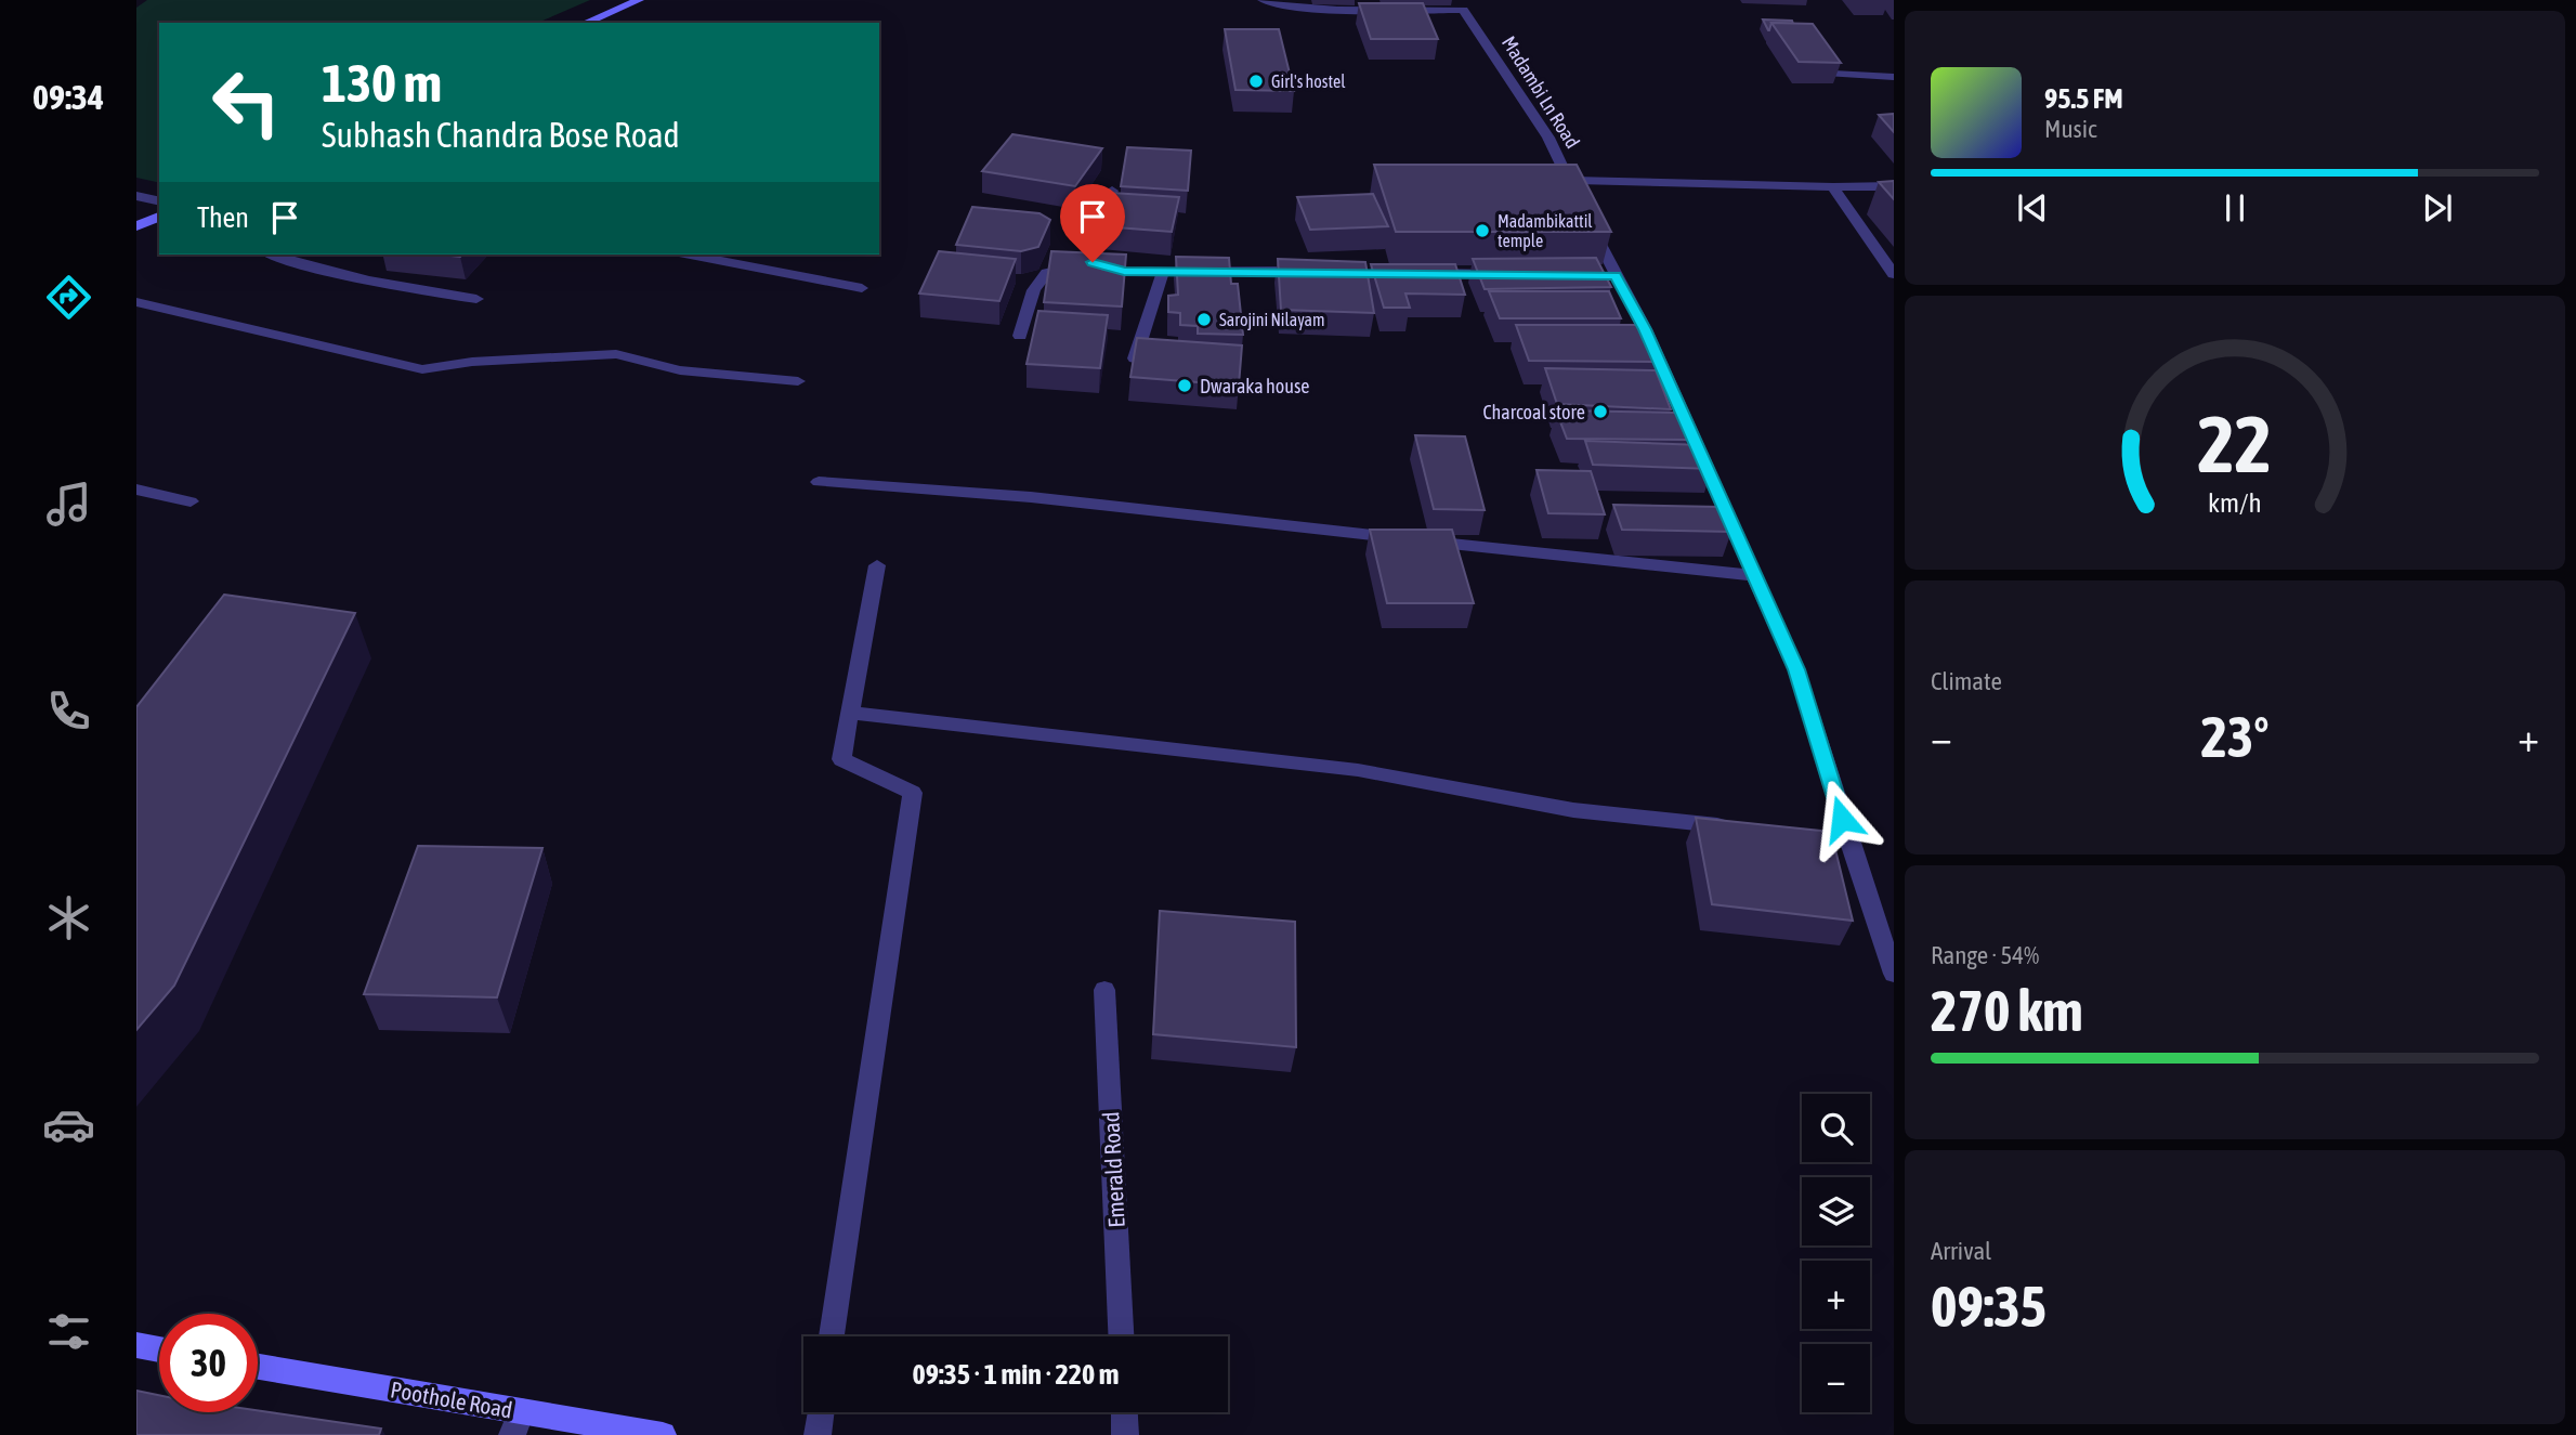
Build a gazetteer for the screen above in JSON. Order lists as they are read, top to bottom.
{
  "streets": {
    "street": ["Madambi Ln Road", "Emerald Road", "Poothole Road"]
  },
  "places": [
    "Girl's hostel",
    "Madambikattil temple",
    "Sarojini Nilayam",
    "Dwaraka house",
    "Charcoal store"
  ],
  "page": {
    "tabs": "09:34",
    "turn": ["130 m", "Subhash Chandra Bose Road"],
    "song": ["95.5 FM", "Music"],
    "then": "Then",
    "tile": [
      "Climate",
      ["Range · 54%", "270 km"],
      ["Arrival", "09:35"]
    ],
    "heat": ["−", "23°", "+"],
    "map_buttons": ["+", "−"],
    "limit": "30",
    "trip": "09:35 · 1 min · 220 m",
    "gauge": ["22", "km/h"]
  }
}
